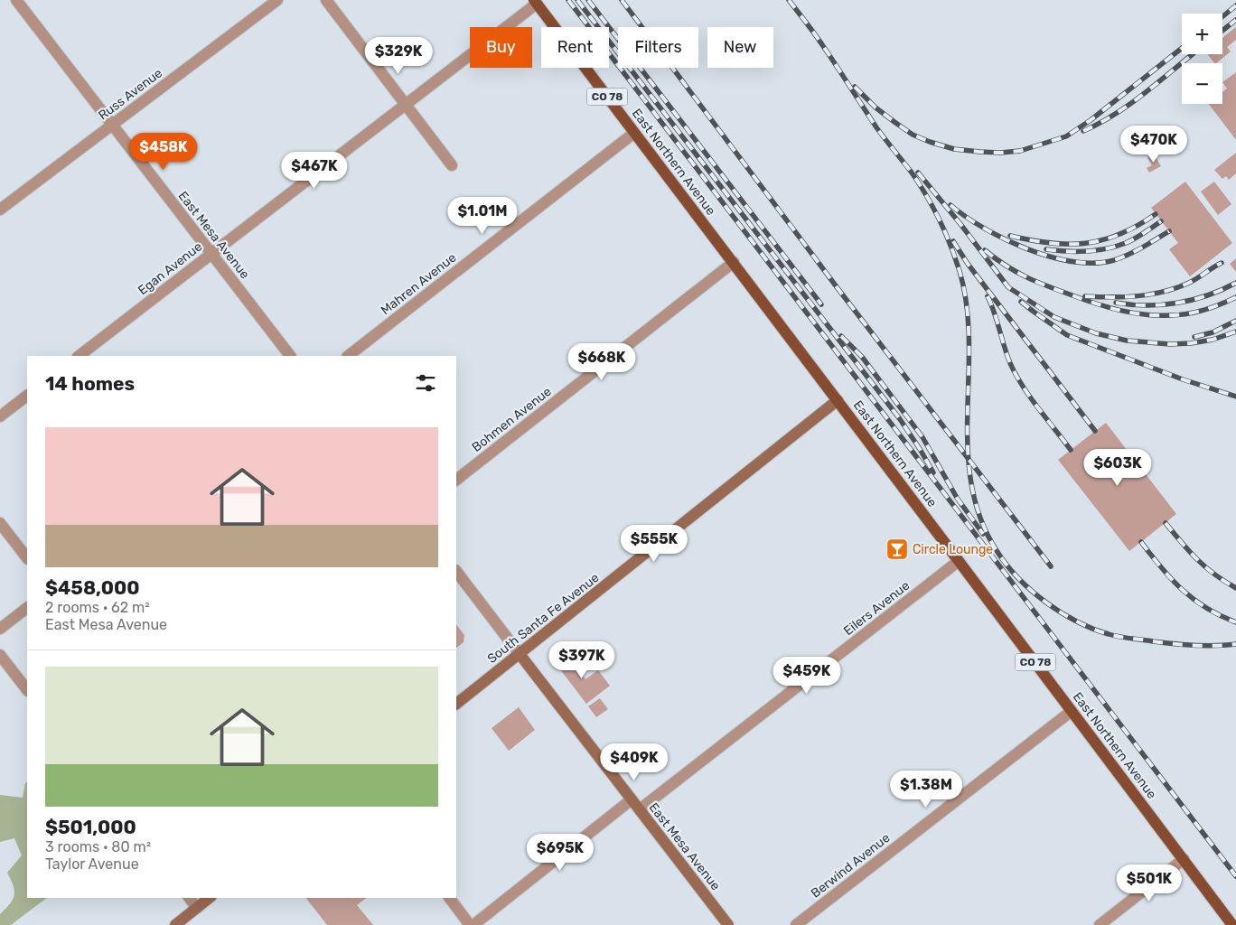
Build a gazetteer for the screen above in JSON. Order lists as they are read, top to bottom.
{
  "streets": {
    "main road": ["CO 78", "East Northern Avenue"],
    "street": [
      "Russ Avenue",
      "East Mesa Avenue",
      "Egan Avenue",
      "Mahren Avenue",
      "Bohmen Avenue",
      "Eilers Avenue",
      "South Santa Fe Avenue",
      "Berwind Avenue"
    ]
  },
  "crossings": [
    ["Russ Avenue", "East Mesa Avenue"],
    ["East Northern Avenue", "Egan Avenue"],
    ["East Northern Avenue", "Mahren Avenue"],
    ["East Northern Avenue", "Bohmen Avenue"],
    ["East Northern Avenue", "Eilers Avenue"],
    ["East Northern Avenue", "South Santa Fe Avenue"],
    ["East Northern Avenue", "Berwind Avenue"],
    ["East Mesa Avenue", "Egan Avenue"],
    ["East Mesa Avenue", "Eilers Avenue"],
    ["East Mesa Avenue", "South Santa Fe Avenue"]
  ],
  "places": {
    "bar": ["Circle Lounge"]
  },
  "page": {
    "map_buttons": ["+", "−"],
    "chip": [
      "Buy",
      "Rent",
      "Filters",
      "New"
    ],
    "price": [
      "$329K",
      "$470K",
      "$458K",
      "$467K",
      "$1.01M",
      "$668K",
      "$603K",
      "$555K",
      "$397K",
      "$459K",
      "$409K",
      "$1.38M",
      "$695K",
      "$501K"
    ],
    "heading": "14 homes",
    "list": [
      {
        "name": "$458,000",
        "note": "2 rooms · 62 m² · East Mesa Avenue"
      },
      {
        "name": "$501,000",
        "note": "3 rooms · 80 m² · Taylor Avenue"
      }
    ]
  }
}
